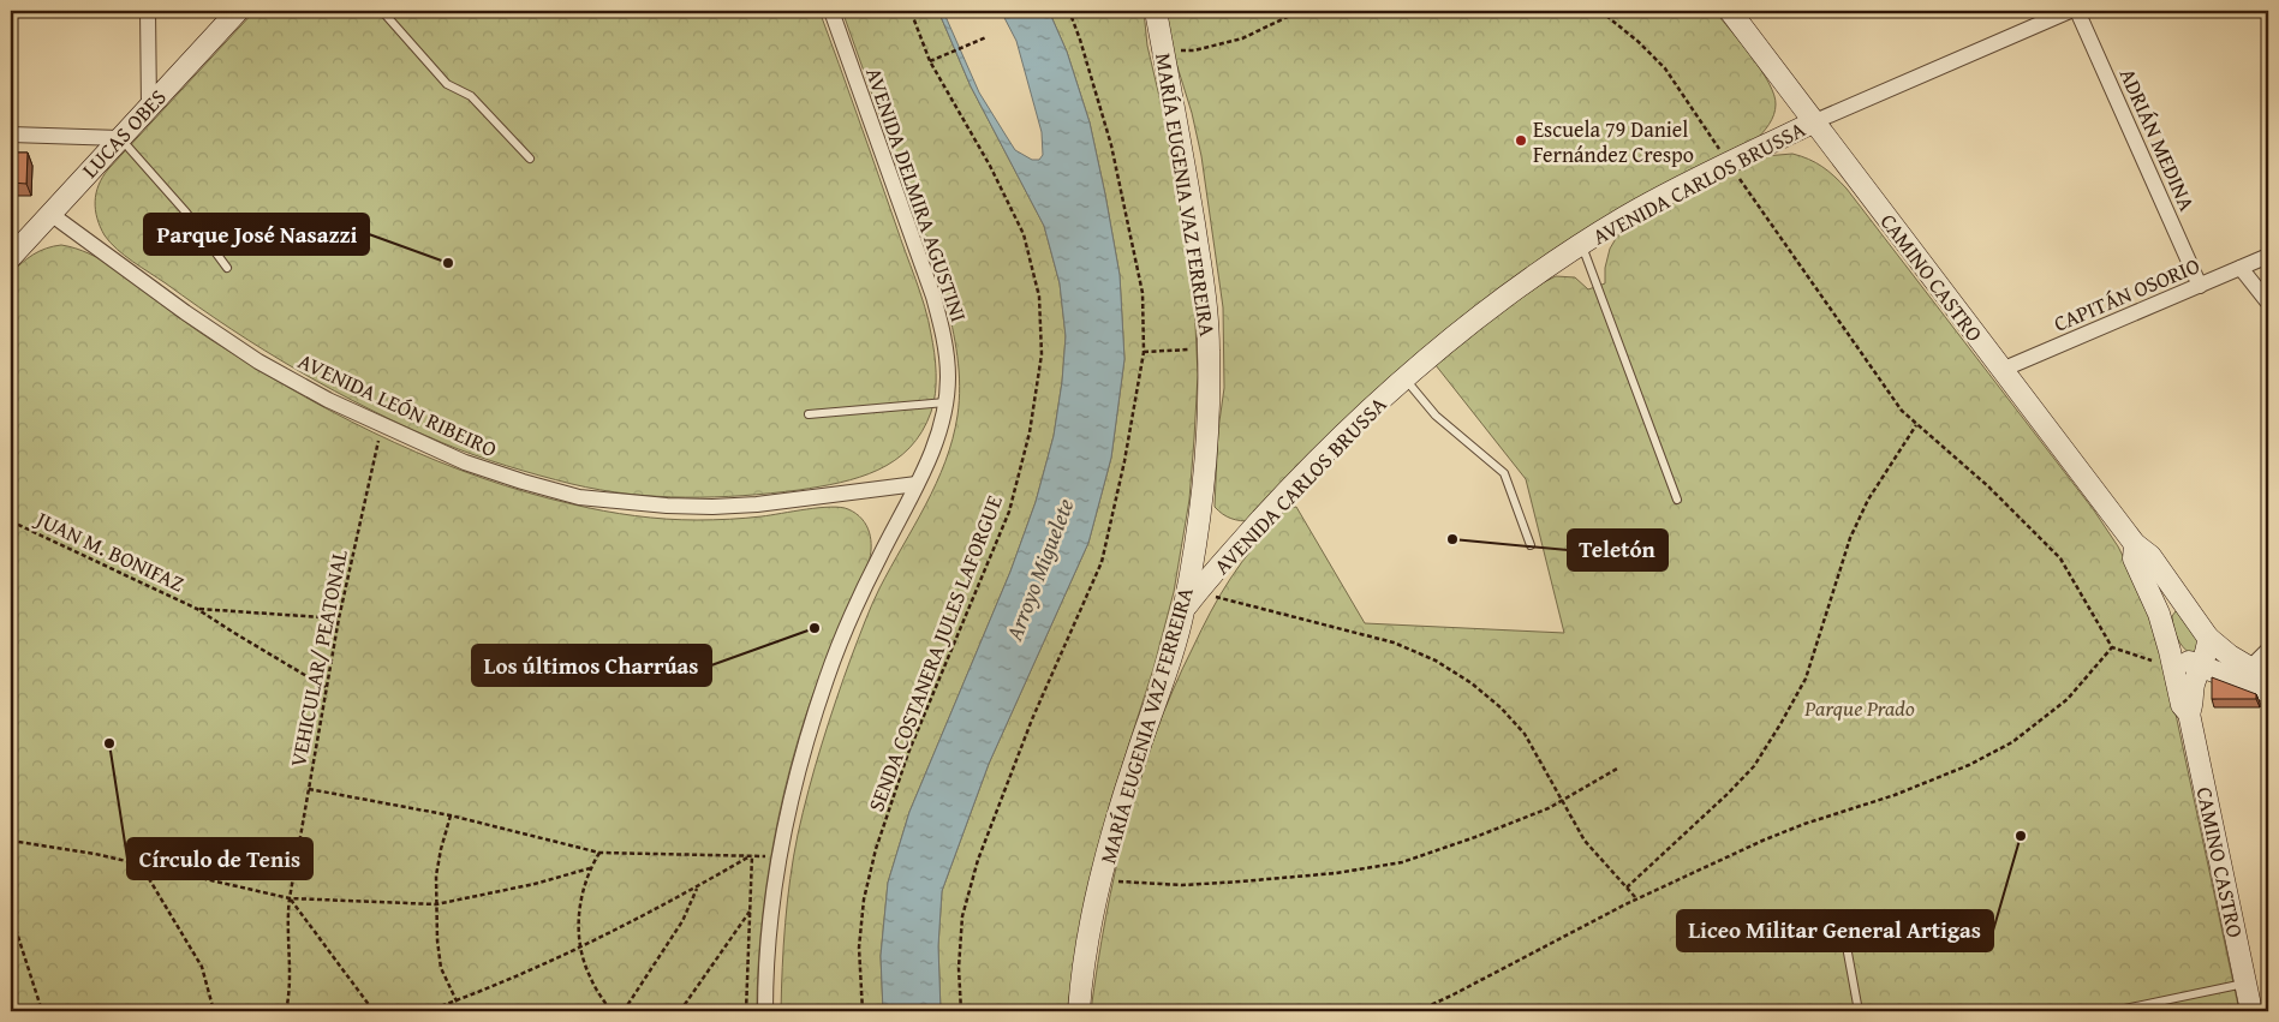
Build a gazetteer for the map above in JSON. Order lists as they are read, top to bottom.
{
  "streets": {
    "street": [
      "LUCAS OBES",
      "ADRIÁN MEDINA",
      "AVENIDA CARLOS BRUSSA",
      "AVENIDA DELMIRA AGUSTINI",
      "MARÍA EUGENIA VAZ FERREIRA",
      "CAMINO CASTRO",
      "CAPITÁN OSORIO",
      "AVENIDA LEÓN RIBEIRO"
    ],
    "path": ["JUAN M. BONIFAZ", "SENDA COSTANERA JULES LAFORGUE", "VEHICULAR/ PEATONAL"]
  },
  "crossings": [
    ["LUCAS OBES", "AVENIDA LEÓN RIBEIRO"],
    ["ADRIÁN MEDINA", "CAPITÁN OSORIO"],
    ["AVENIDA CARLOS BRUSSA", "MARÍA EUGENIA VAZ FERREIRA"],
    ["AVENIDA CARLOS BRUSSA", "CAMINO CASTRO"],
    ["AVENIDA DELMIRA AGUSTINI", "AVENIDA LEÓN RIBEIRO"],
    ["CAMINO CASTRO", "CAPITÁN OSORIO"],
    ["AVENIDA LEÓN RIBEIRO", "VEHICULAR/ PEATONAL"],
    ["JUAN M. BONIFAZ", "VEHICULAR/ PEATONAL"]
  ],
  "water": ["Arroyo Miguelete"],
  "parks": ["Parque Prado"],
  "places": [
    "Escuela 79 Daniel Fernández Crespo",
    "Parque José Nasazzi",
    "Teletón",
    "Los últimos Charrúas",
    "Círculo de Tenis",
    "Liceo Militar General Artigas"
  ]
}
